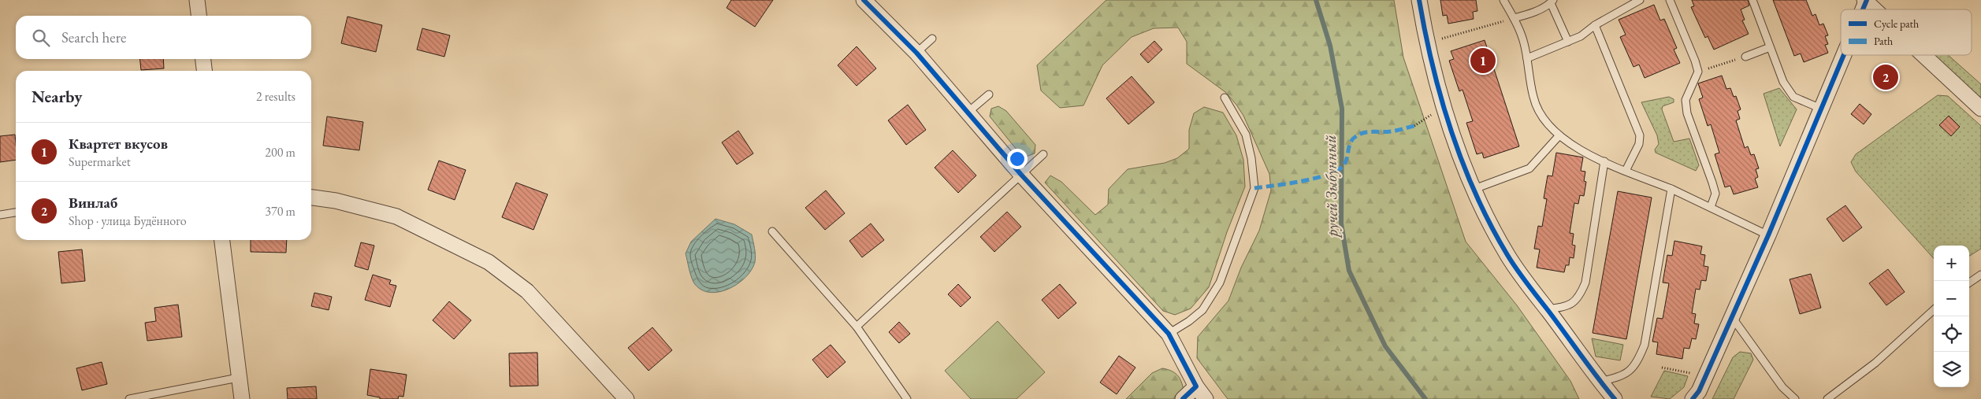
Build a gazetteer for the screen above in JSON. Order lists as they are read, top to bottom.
{
  "water": ["ручей Зыбунный"],
  "legend": ["Cycle path", "Path"],
  "page": {
    "search": "Search here",
    "pins": ["1", "2"],
    "heading": ["Nearby", "2 results"],
    "list": [
      {
        "mark": "1",
        "name": "Квартет вкусов",
        "note": "Supermarket",
        "value": "200 m"
      },
      {
        "mark": "2",
        "name": "Винлаб",
        "note": "Shop · улица Будённого",
        "value": "370 m"
      }
    ],
    "map_buttons": ["+", "−"]
  }
}
